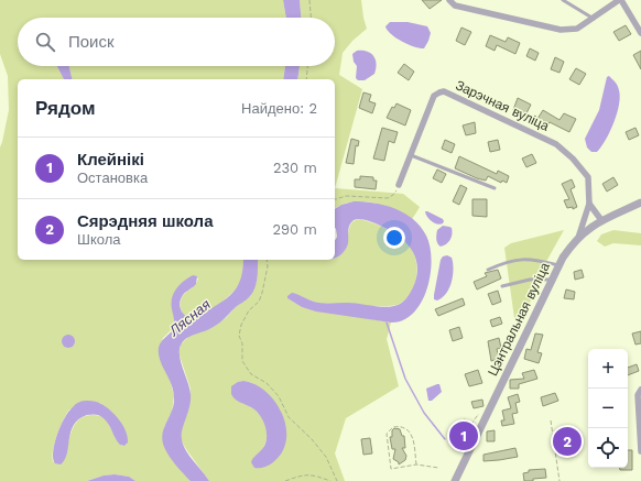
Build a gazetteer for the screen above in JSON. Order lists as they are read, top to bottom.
{
  "streets": {
    "street": ["Зарэчная вуліца", "Цэнтральная вуліца"]
  },
  "crossings": [
    ["Зарэчная вуліца", "Цэнтральная вуліца"]
  ],
  "water": ["Лясная"],
  "page": {
    "search": "Поиск",
    "heading": ["Рядом", "Найдено: 2"],
    "list": [
      {
        "mark": "1",
        "name": "Клейнікі",
        "note": "Остановка",
        "value": "230 m"
      },
      {
        "mark": "2",
        "name": "Сярэдняя школа",
        "note": "Школа",
        "value": "290 m"
      }
    ],
    "map_buttons": ["+", "−"],
    "pins": ["1", "2"]
  }
}
